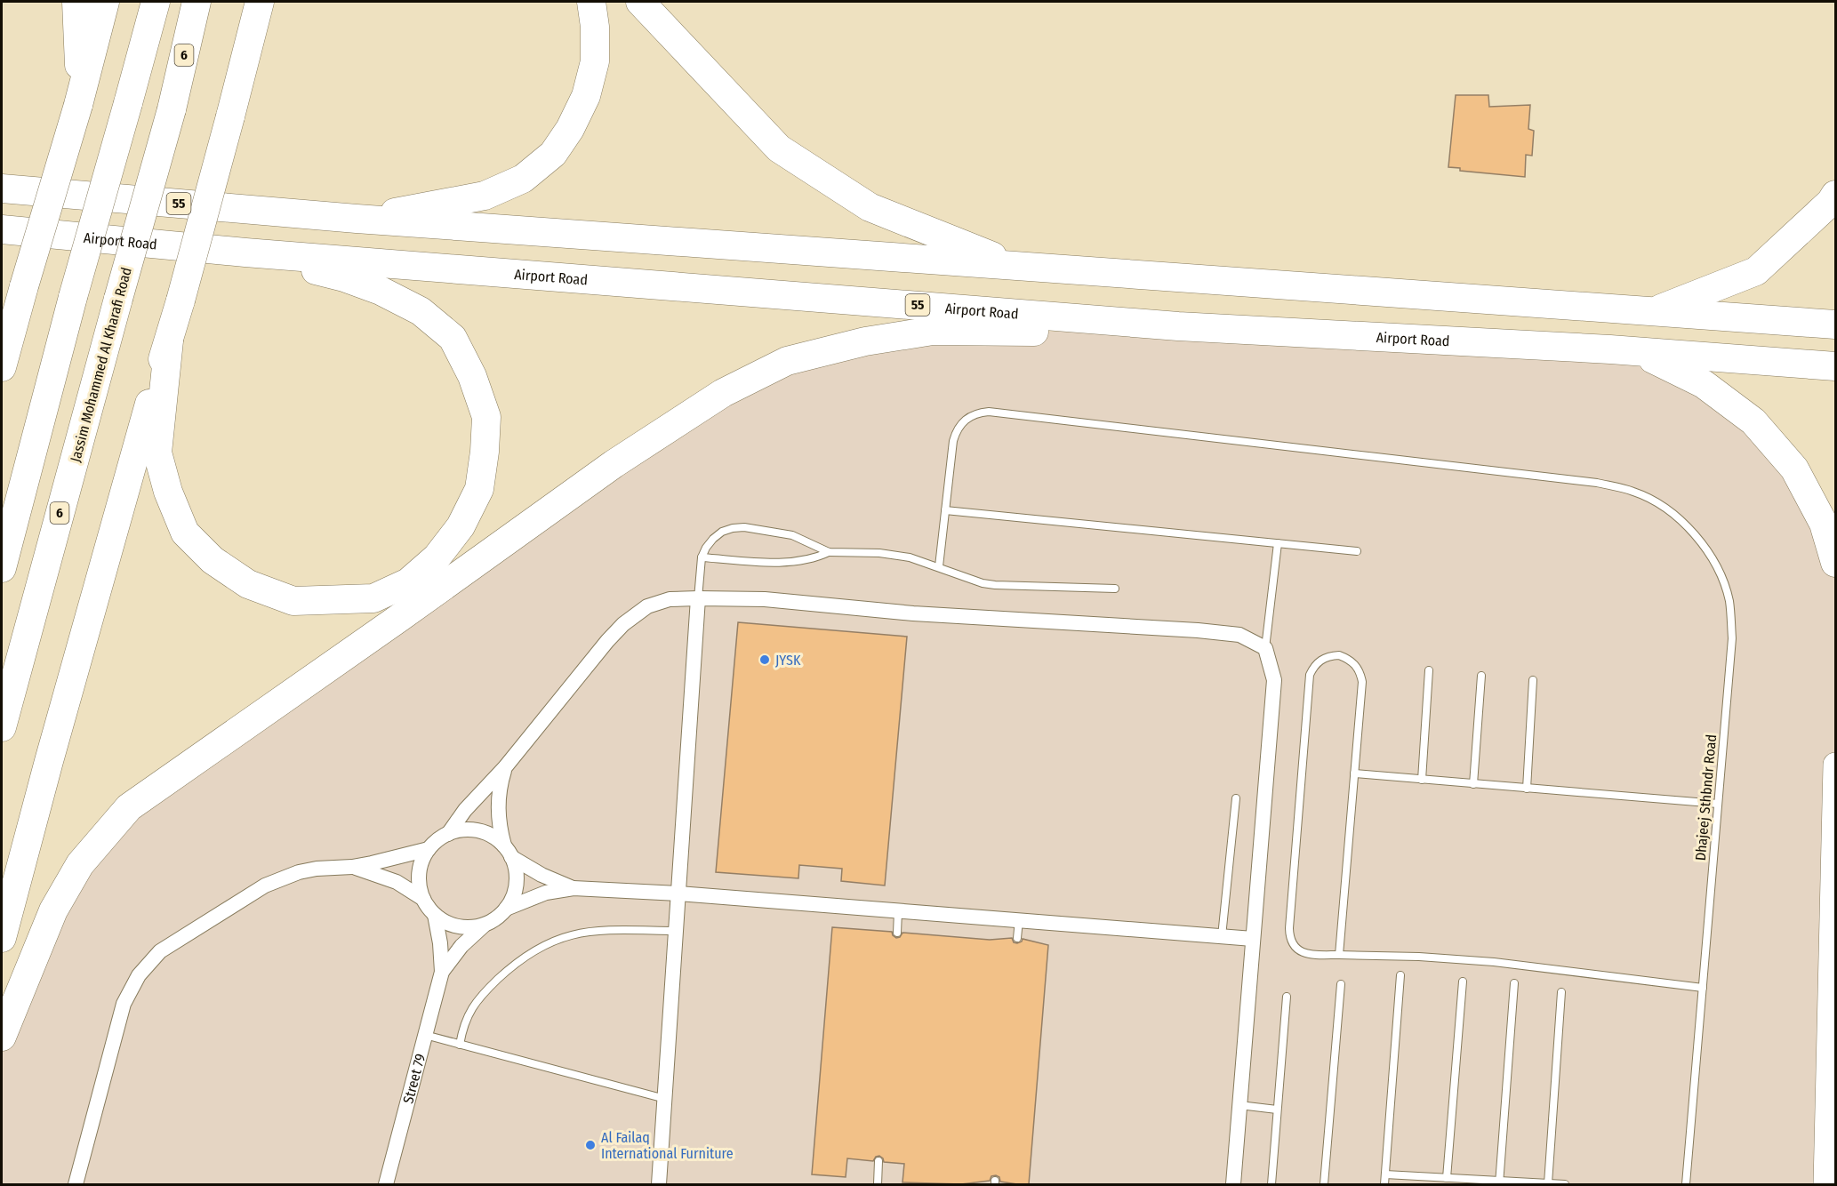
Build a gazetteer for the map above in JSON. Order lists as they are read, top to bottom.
{
  "streets": {
    "highway": [
      "6",
      "55",
      "Airport Road",
      "Jassim Mohammed Al Kharafi Road"
    ],
    "street": ["Street 79"],
    "lane": ["Dhajeej Sthbndr Road"]
  },
  "places": ["JYSK", "Al Failaq International Furniture"]
}
